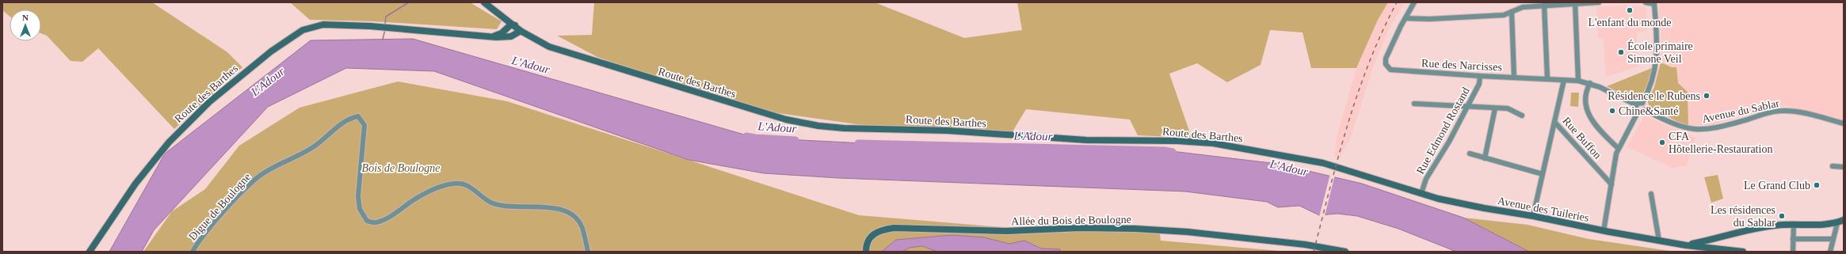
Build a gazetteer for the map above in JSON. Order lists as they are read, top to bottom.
{
  "streets": {
    "main road": ["Route des Barthes", "Avenue des Tuileries", "Allée du Bois de Boulogne"],
    "street": [
      "Rue des Narcisses",
      "Avenue du Sablar",
      "Rue Edmond Rostand",
      "Rue Buffon",
      "Digue de Boulogne"
    ]
  },
  "crossings": [
    ["Rue des Narcisses", "Rue Edmond Rostand"],
    ["Rue des Narcisses", "Rue Buffon"],
    ["Route des Barthes", "Avenue des Tuileries"],
    ["Rue Edmond Rostand", "Avenue des Tuileries"]
  ],
  "water": ["L'Adour"],
  "parks": ["Bois de Boulogne"],
  "places": [
    "L'enfant du monde",
    "École primaire Simone Veil",
    "Résidence le Rubens",
    "Chine&Santé",
    "CFA Hôtellerie-Restauration",
    "Le Grand Club",
    "Les résidences du Sablar"
  ],
  "north": "top"
}
